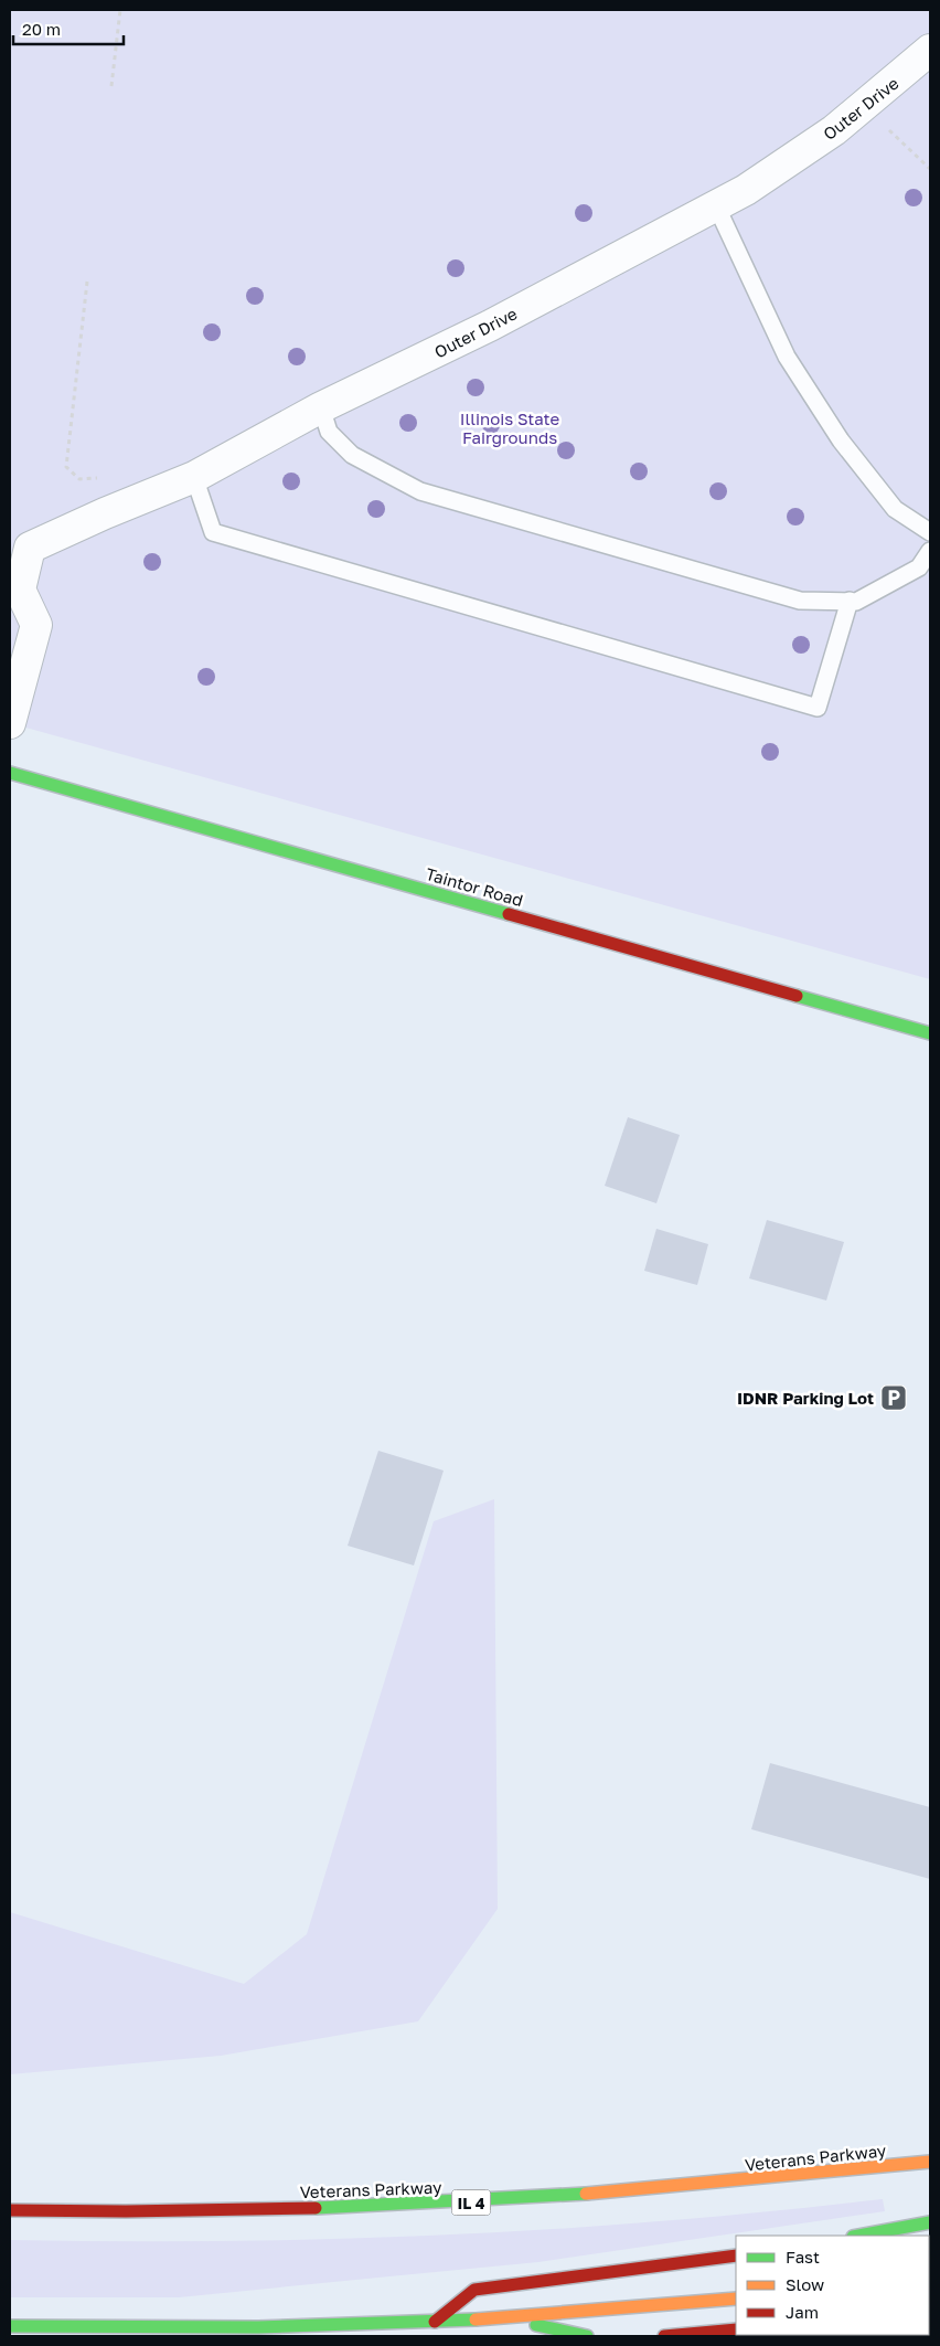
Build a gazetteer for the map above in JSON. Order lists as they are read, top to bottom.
{
  "streets": {
    "main road": ["Taintor Road", "Veterans Parkway", "IL 4"],
    "street": ["Outer Drive"]
  },
  "parks": ["Illinois State Fairgrounds"],
  "places": {
    "parking": ["IDNR Parking Lot"]
  },
  "legend": ["Fast", "Slow", "Jam"],
  "scale_bar": "20 m"
}
